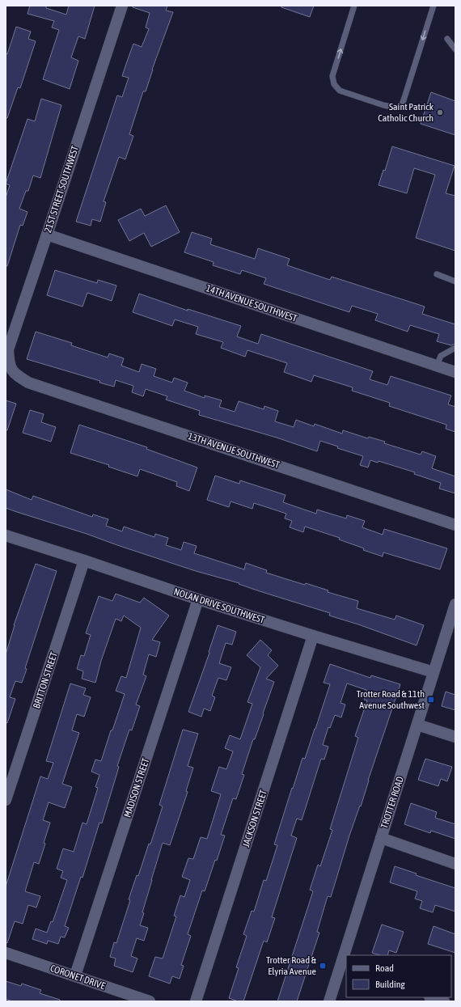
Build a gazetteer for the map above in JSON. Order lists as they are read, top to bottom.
{
  "streets": {
    "street": [
      "21ST STREET SOUTHWEST",
      "14TH AVENUE SOUTHWEST",
      "13TH AVENUE SOUTHWEST",
      "NOLAN DRIVE SOUTHWEST",
      "BRITTON STREET",
      "MADISON STREET",
      "TROTTER ROAD",
      "JACKSON STREET",
      "CORONET DRIVE"
    ]
  },
  "crossings": [
    ["21ST STREET SOUTHWEST", "14TH AVENUE SOUTHWEST"],
    ["21ST STREET SOUTHWEST", "13TH AVENUE SOUTHWEST"],
    ["NOLAN DRIVE SOUTHWEST", "BRITTON STREET"],
    ["NOLAN DRIVE SOUTHWEST", "MADISON STREET"],
    ["NOLAN DRIVE SOUTHWEST", "TROTTER ROAD"],
    ["NOLAN DRIVE SOUTHWEST", "JACKSON STREET"],
    ["MADISON STREET", "CORONET DRIVE"]
  ],
  "places": {
    "other": ["Saint Patrick Catholic Church"],
    "transit": ["Trotter Road & 11th Avenue Southwest", "Trotter Road & Elyria Avenue"]
  },
  "legend": ["Road", "Building"]
}
